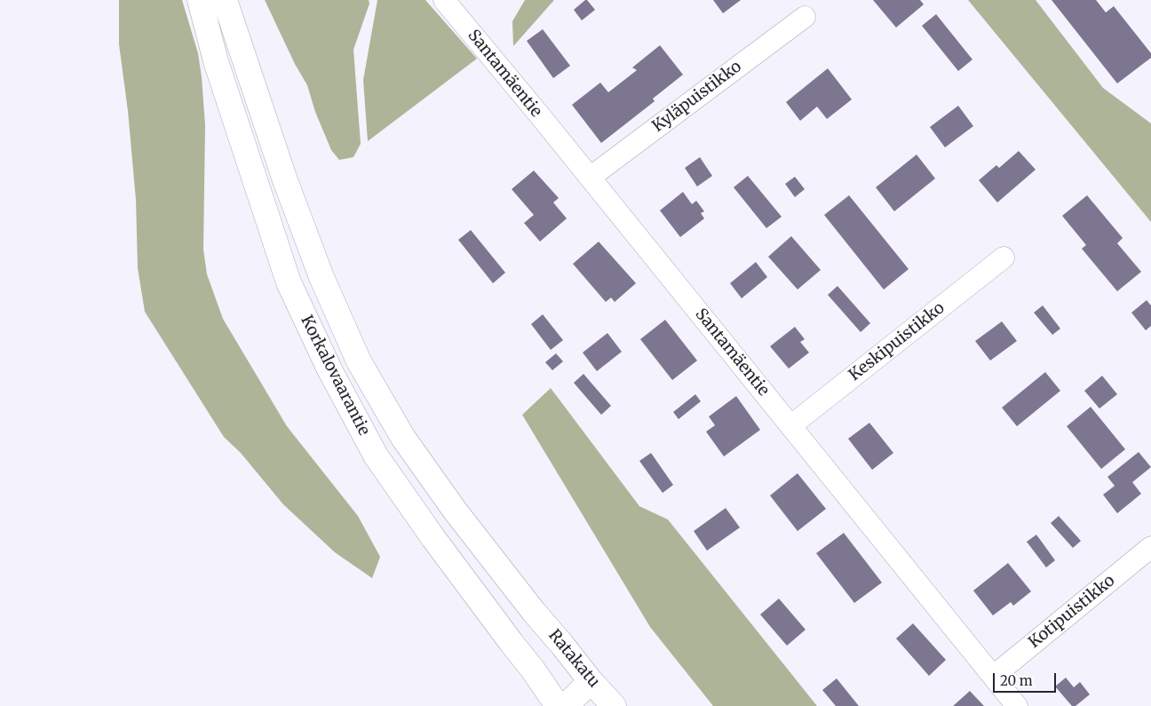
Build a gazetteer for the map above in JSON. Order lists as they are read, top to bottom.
{
  "streets": {
    "street": [
      "Santamäentie",
      "Kyläpuistikko",
      "Keskipuistikko",
      "Korkalovaarantie",
      "Kotipuistikko",
      "Ratakatu"
    ]
  },
  "crossings": [
    ["Santamäentie", "Kyläpuistikko"],
    ["Santamäentie", "Keskipuistikko"],
    ["Santamäentie", "Kotipuistikko"],
    ["Korkalovaarantie", "Ratakatu"]
  ],
  "scale_bar": "20 m"
}
